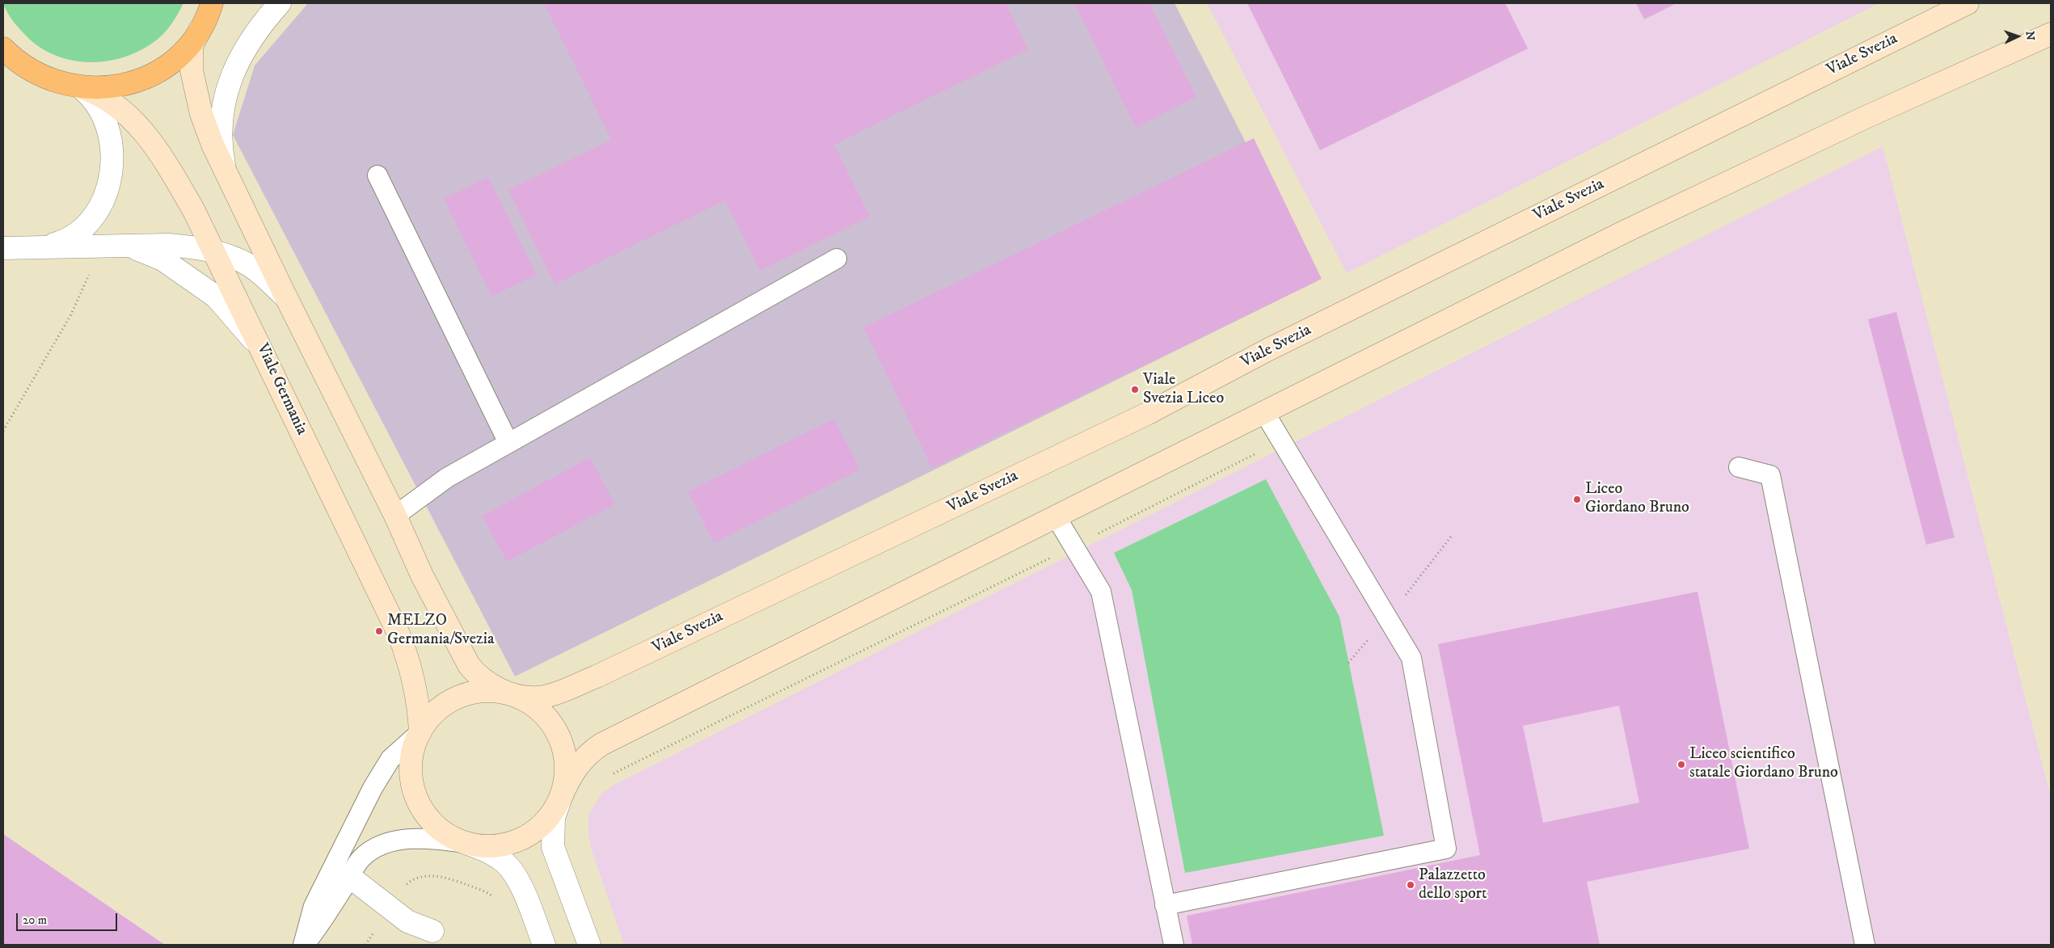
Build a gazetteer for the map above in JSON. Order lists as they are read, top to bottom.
{
  "streets": {
    "street": ["Viale Svezia", "Viale Germania"]
  },
  "crossings": [
    ["Viale Svezia", "Viale Germania"]
  ],
  "places": [
    "Viale Svezia Liceo",
    "Liceo Giordano Bruno",
    "MELZO Germania/Svezia",
    "Liceo scientifico statale Giordano Bruno",
    "Palazzetto dello sport"
  ],
  "scale_bar": "20 m",
  "north": "right"
}
